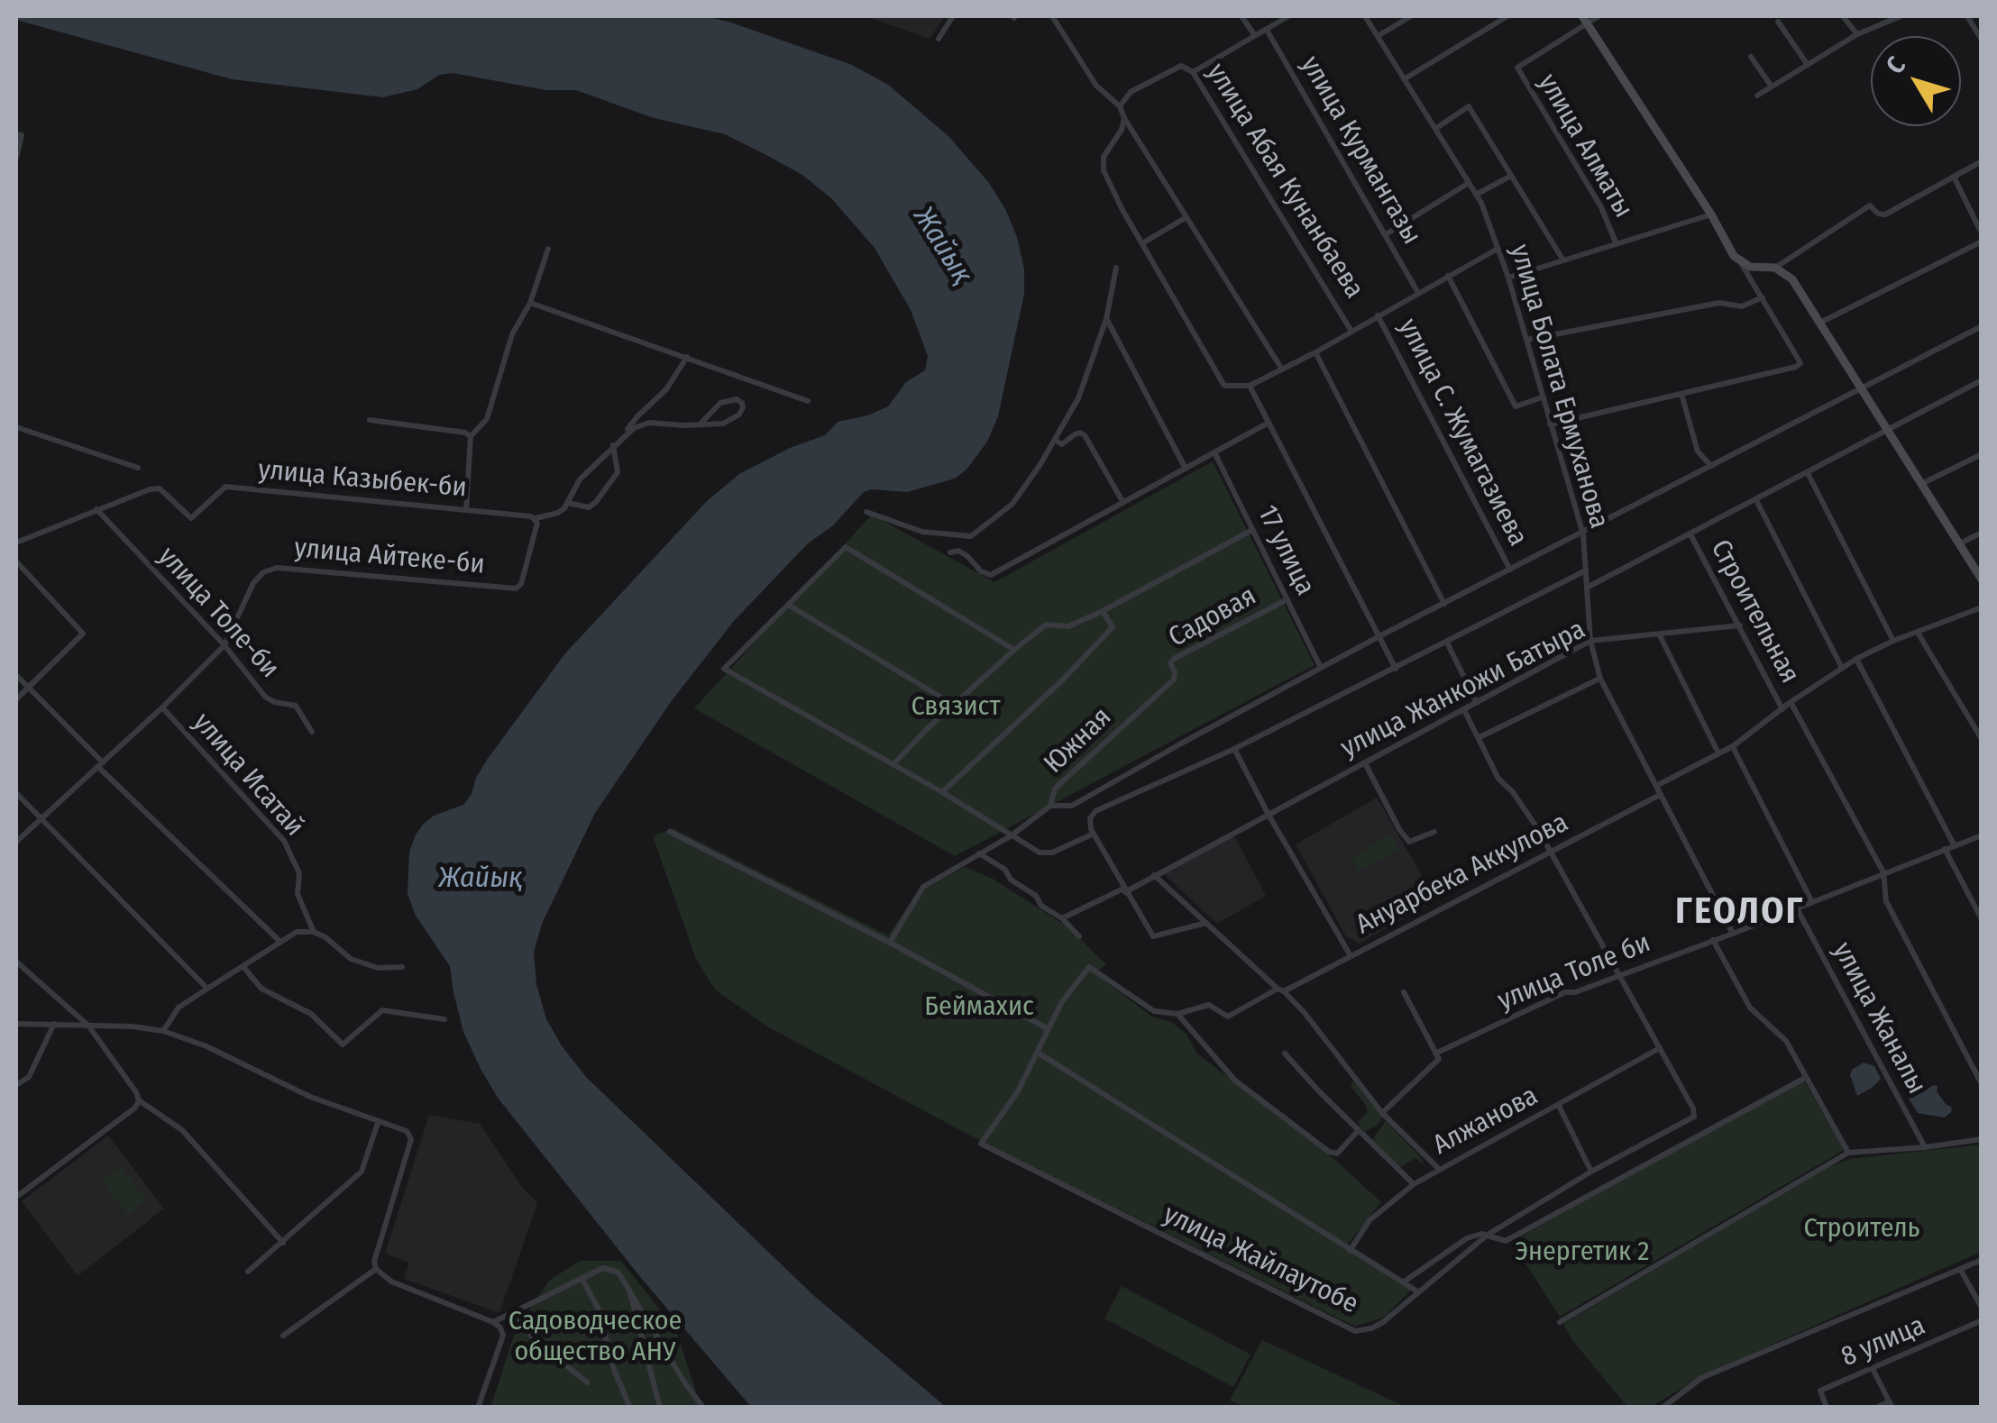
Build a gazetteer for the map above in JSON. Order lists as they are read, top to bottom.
{
  "streets": {
    "street": [
      "улица Алматы",
      "улица Курмангазы",
      "улица Абая Кунанбаева",
      "улица Болата Ермуханова",
      "улица С. Жумагазиева",
      "улица Казыбек-би",
      "17 улица",
      "улица Айтеке-би",
      "Строительная",
      "улица Толе-би",
      "Садовая",
      "улица Жанкожи Батыра",
      "Южная",
      "улица Исатай",
      "Ануарбека Аккулова",
      "улица Толе би",
      "улица Жаналы",
      "Алжанова",
      "улица Жайлаутобе",
      "8 улица"
    ]
  },
  "crossings": [
    ["улица Болата Ермуханова", "улица Жанкожи Батыра"],
    ["улица Болата Ермуханова", "Ануарбека Аккулова"],
    ["улица Болата Ермуханова", "улица Толе би"],
    ["улица Казыбек-би", "улица Айтеке-би"],
    ["улица Казыбек-би", "улица Толе-би"],
    ["17 улица", "Садовая"],
    ["улица Айтеке-би", "улица Толе-би"],
    ["Строительная", "улица Жанкожи Батыра"],
    ["Строительная", "улица Толе би"],
    ["Садовая", "Южная"],
    ["улица Толе би", "улица Жаналы"],
    ["Алжанова", "улица Жайлаутобе"]
  ],
  "districts": ["ГЕОЛОГ"],
  "water": ["Жайық"],
  "parks": [
    "Связист",
    "Беймахис",
    "Строитель",
    "Энергетик 2",
    "Садоводческое общество АНУ"
  ],
  "north": "top left"
}
